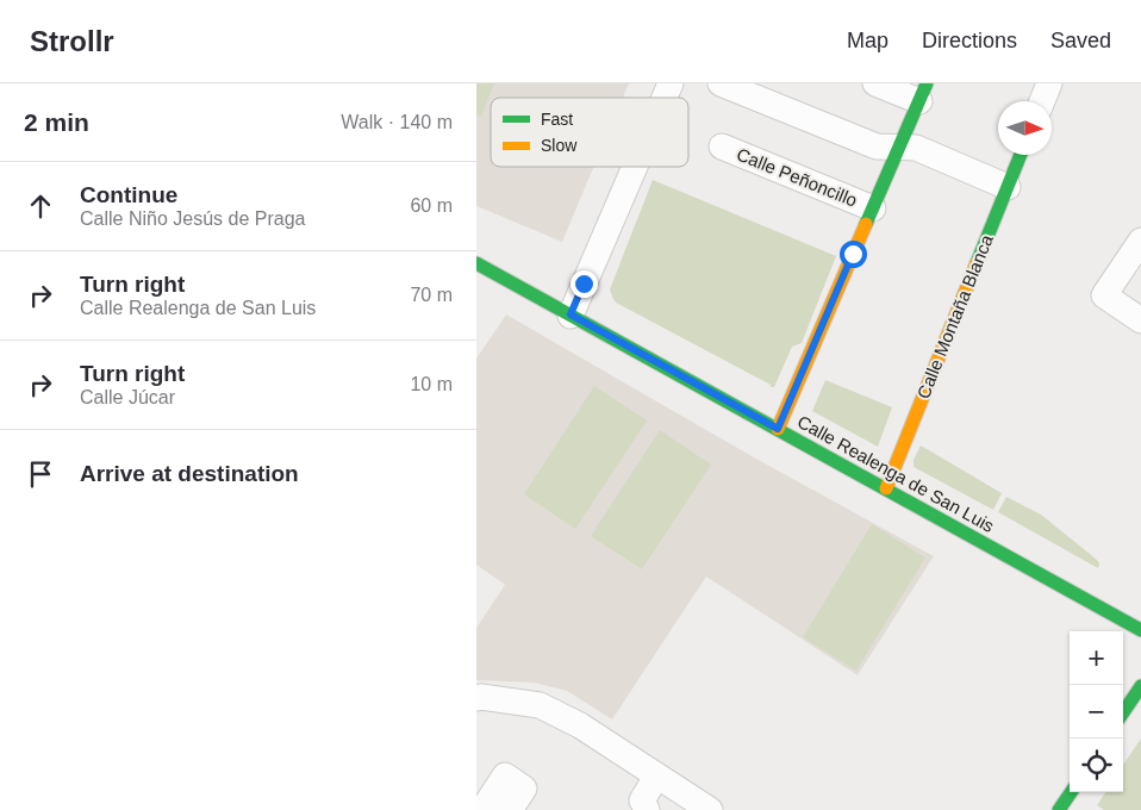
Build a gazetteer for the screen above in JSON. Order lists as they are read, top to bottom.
{
  "streets": {
    "street": ["Calle Peñoncillo", "Calle Montaña Blanca", "Calle Realenga de San Luis"]
  },
  "crossings": [
    ["Calle Montaña Blanca", "Calle Realenga de San Luis"]
  ],
  "legend": ["Fast", "Slow"],
  "north": "right",
  "page": {
    "header": "Strollr",
    "nav": ["Map", "Directions", "Saved"],
    "heading": ["2 min", "Walk · 140 m"],
    "list": [
      ["Continue", "Calle Niño Jesús de Praga", "60 m"],
      ["Turn right", "Calle Realenga de San Luis", "70 m"],
      ["Turn right", "Calle Júcar", "10 m"],
      "Arrive at destination"
    ],
    "map_buttons": ["+", "−"]
  }
}
